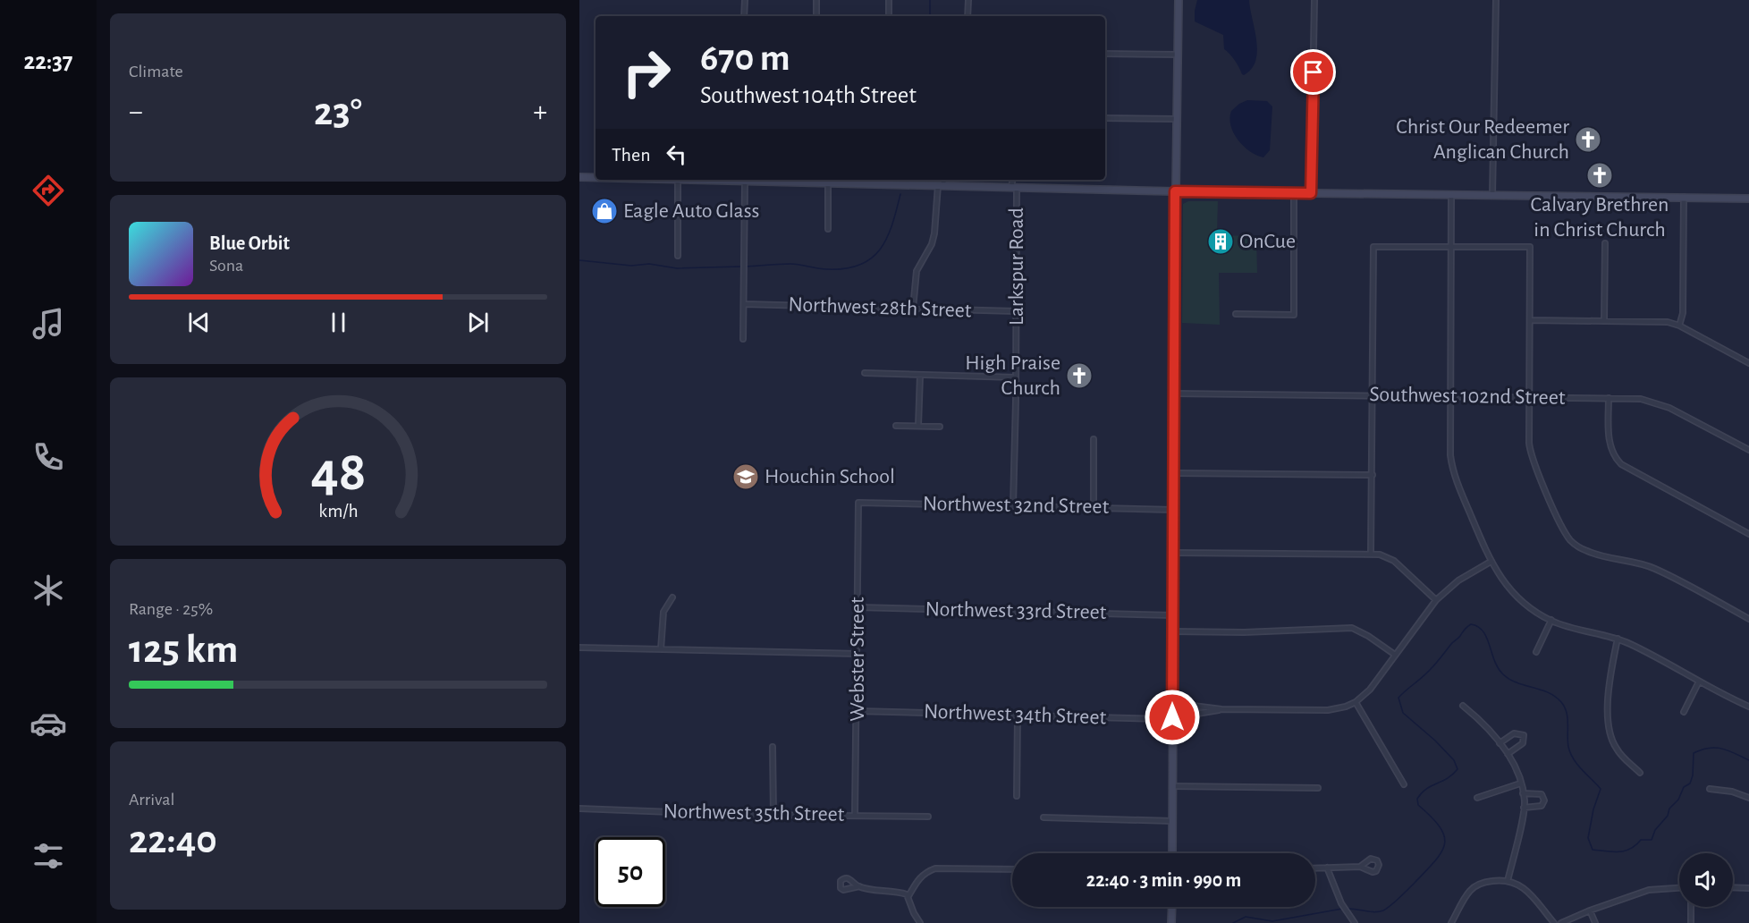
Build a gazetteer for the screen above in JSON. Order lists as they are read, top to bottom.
{
  "streets": {
    "street": [
      "Larkspur Road",
      "Northwest 28th Street",
      "Southwest 102nd Street",
      "Northwest 32nd Street",
      "Northwest 33rd Street",
      "Webster Street",
      "Northwest 34th Street",
      "Northwest 35th Street"
    ]
  },
  "crossings": [
    ["Larkspur Road", "Northwest 28th Street"],
    ["Larkspur Road", "Northwest 32nd Street"],
    ["Northwest 32nd Street", "Webster Street"],
    ["Northwest 33rd Street", "Webster Street"],
    ["Webster Street", "Northwest 34th Street"],
    ["Webster Street", "Northwest 35th Street"]
  ],
  "places": {
    "church": ["Christ Our Redeemer Anglican Church", "Calvary Brethren in Christ Church", "High Praise Church"],
    "shop": ["Eagle Auto Glass"],
    "building": ["OnCue"],
    "school or university": ["Houchin School"]
  },
  "page": {
    "tabs": "22:37",
    "tile": [
      "Climate",
      ["Range · 25%", "125 km"],
      ["Arrival", "22:40"]
    ],
    "turn": ["670 m", "Southwest 104th Street"],
    "heat": ["−", "23°", "+"],
    "then": "Then",
    "song": ["Blue Orbit", "Sona"],
    "limit": "50",
    "trip": "22:40 · 3 min · 990 m",
    "gauge": ["48", "km/h"]
  }
}
